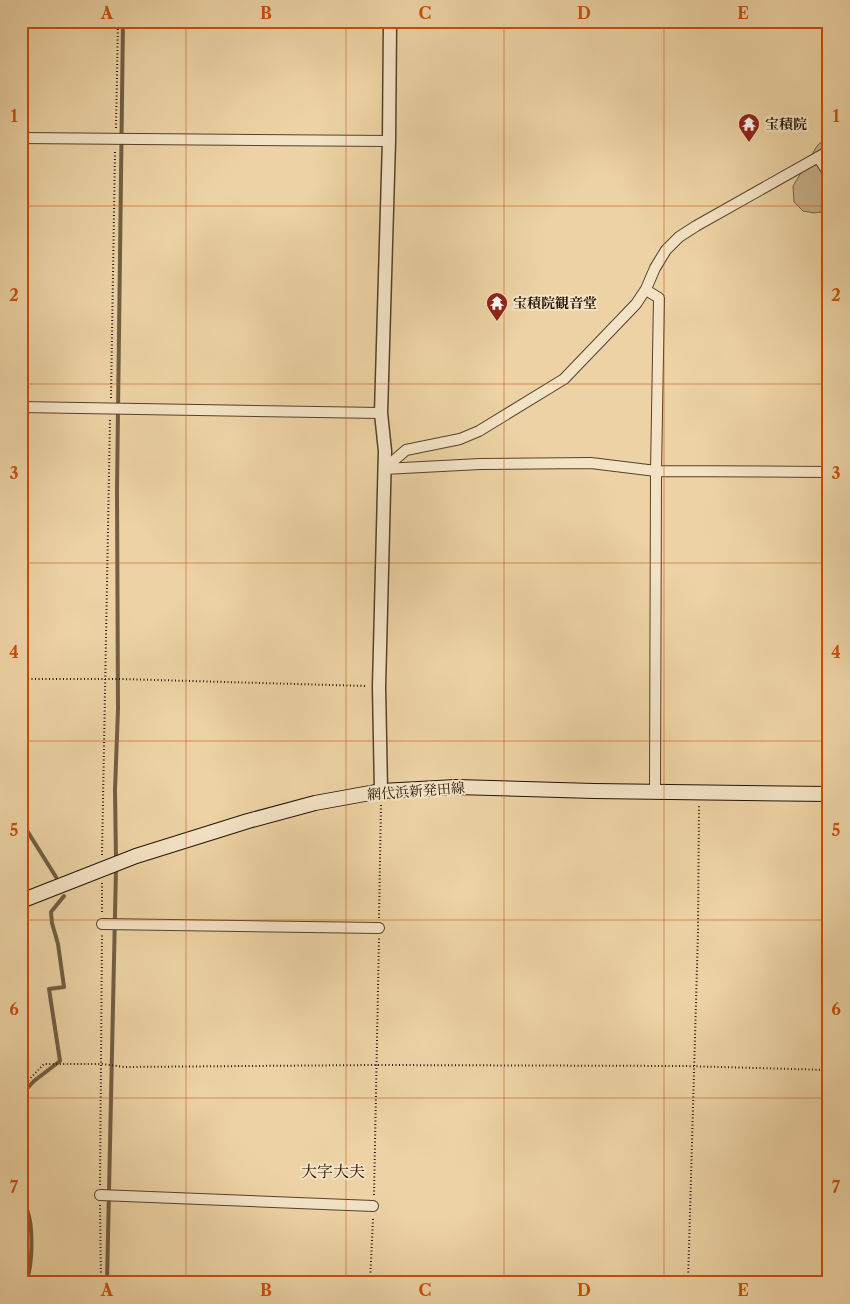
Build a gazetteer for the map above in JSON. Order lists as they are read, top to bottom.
{
  "streets": {
    "main road": ["網代浜新発田線"]
  },
  "districts": ["大字大夫"],
  "places": {
    "temple": ["宝積院", "宝積院観音堂"]
  },
  "grid": {
    "columns": [
      "A",
      "B",
      "C",
      "D",
      "E"
    ],
    "rows": [
      "1",
      "2",
      "3",
      "4",
      "5",
      "6",
      "7"
    ]
  }
}
